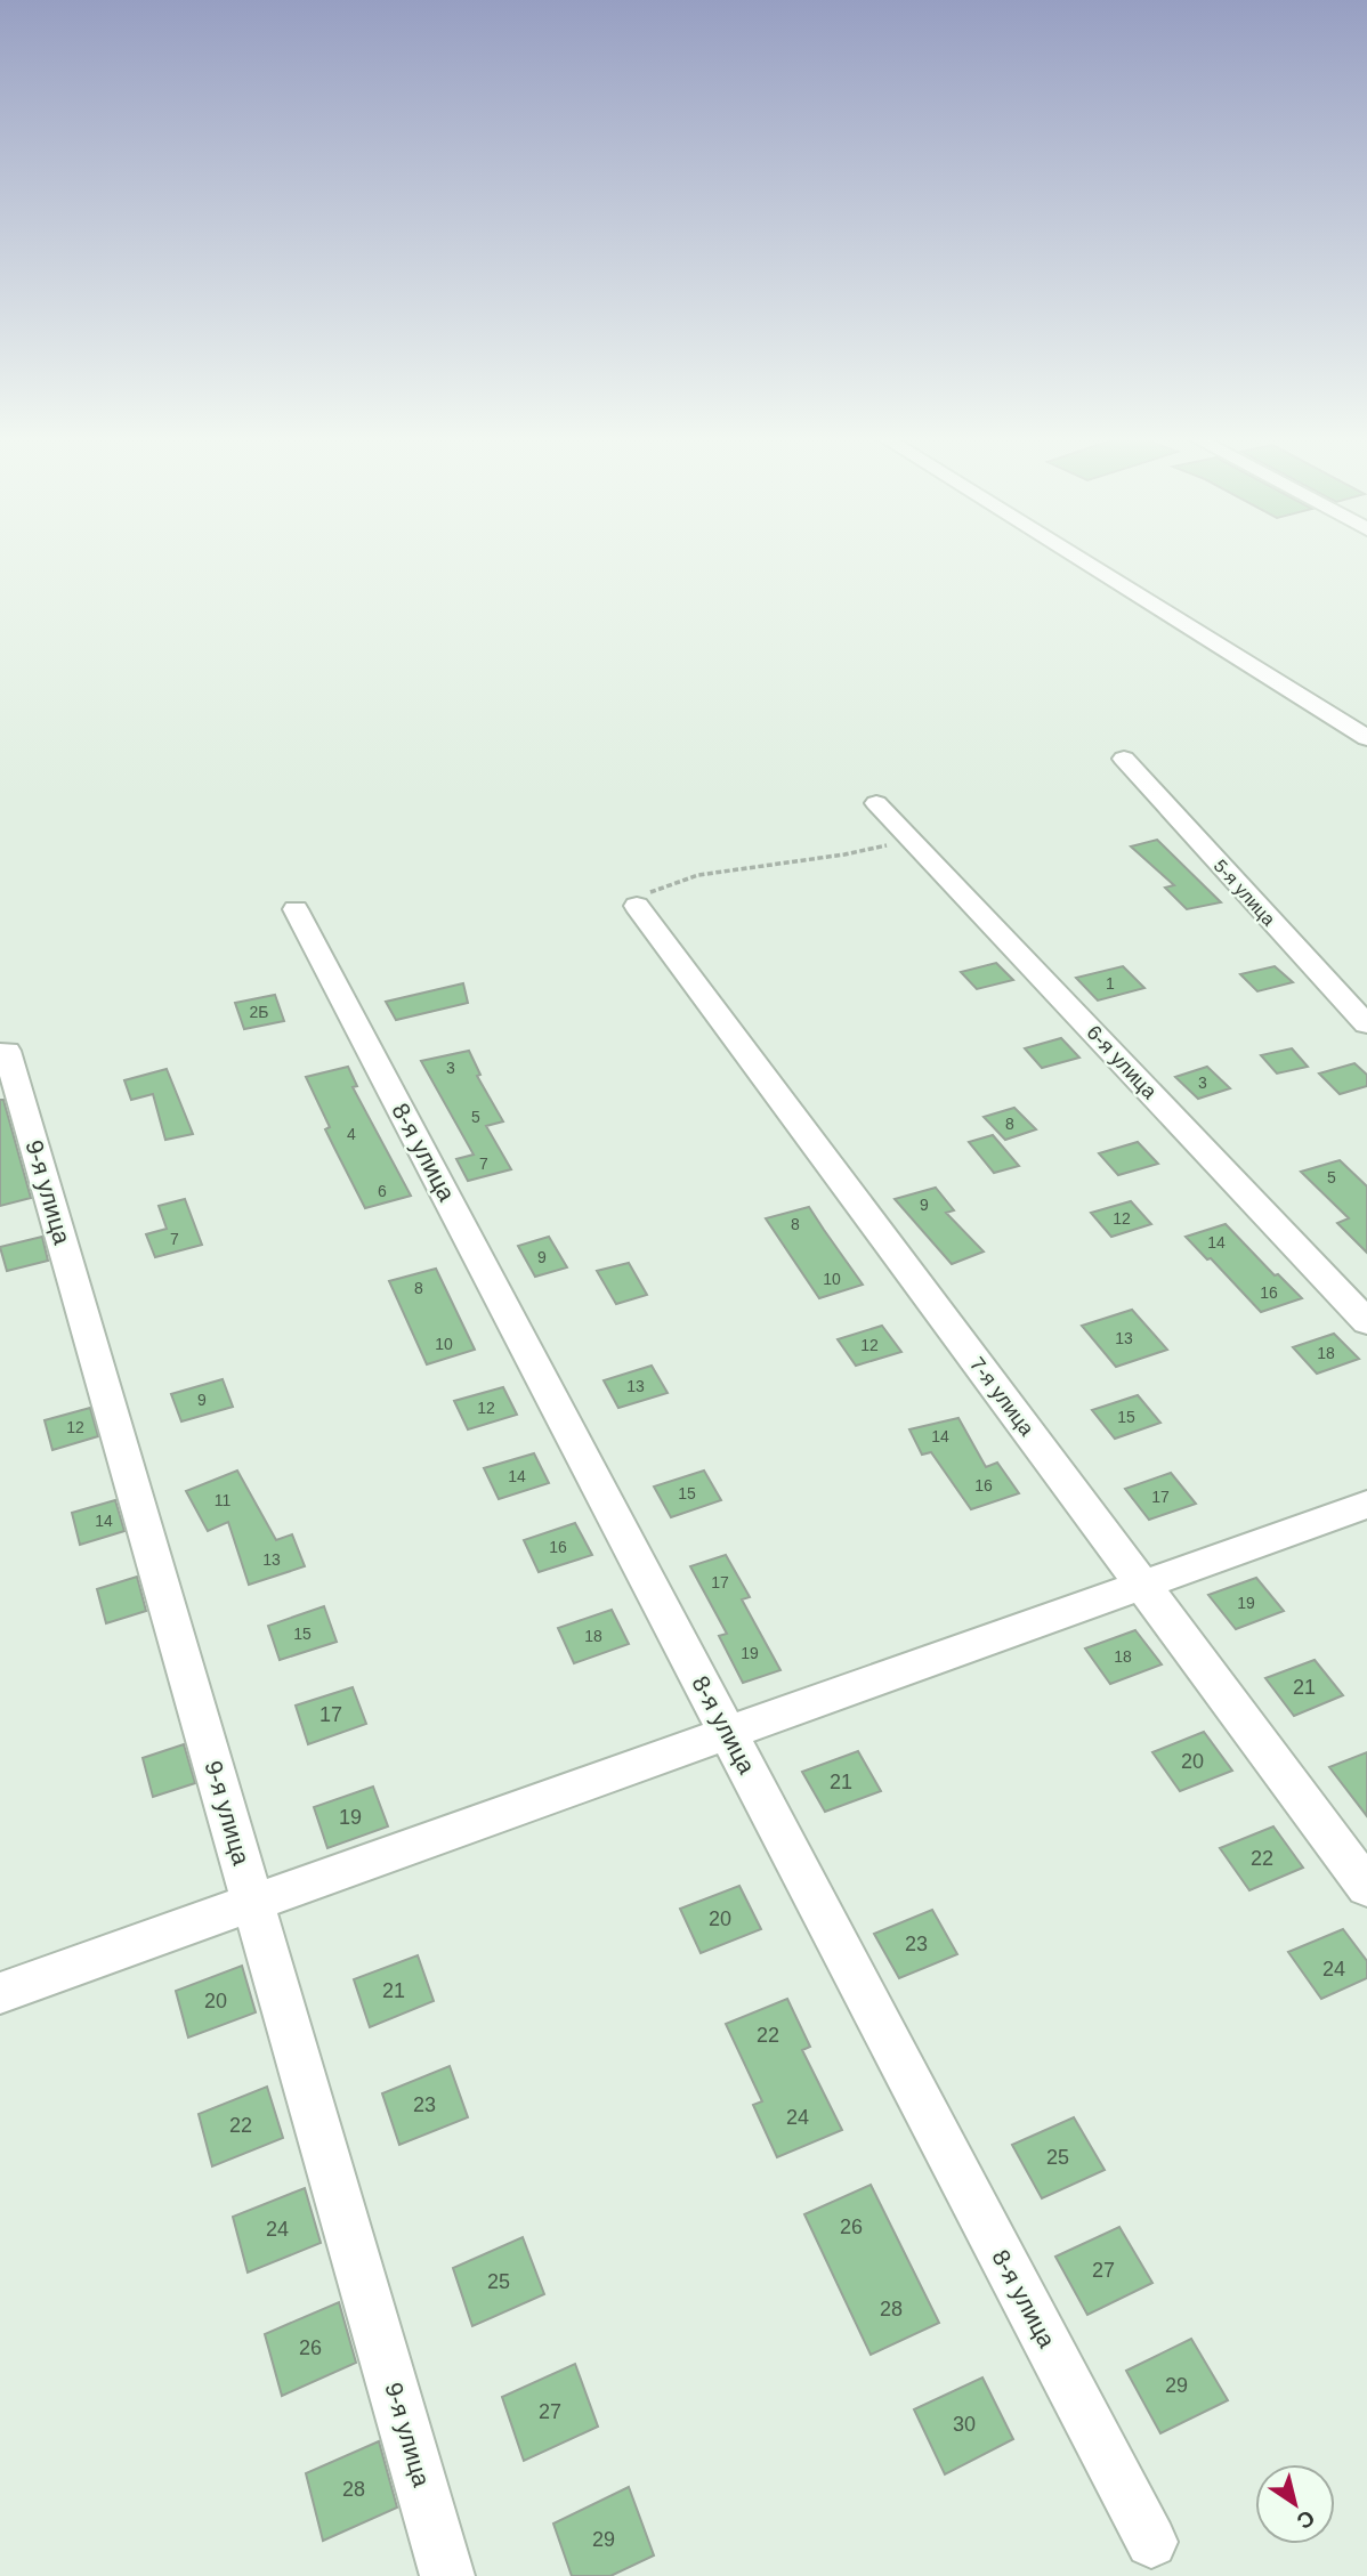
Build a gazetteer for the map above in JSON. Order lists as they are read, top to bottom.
{
  "streets": {
    "street": [
      "5-я улица",
      "6-я улица",
      "8-я улица",
      "9-я улица",
      "7-я улица"
    ]
  },
  "house_numbers": [
    "1",
    "2Б",
    "3",
    "3",
    "5",
    "8",
    "4",
    "7",
    "5",
    "6",
    "9",
    "12",
    "8",
    "7",
    "14",
    "9",
    "10",
    "8",
    "16",
    "13",
    "10",
    "12",
    "18",
    "13",
    "9",
    "12",
    "15",
    "12",
    "14",
    "14",
    "16",
    "15",
    "17",
    "11",
    "14",
    "16",
    "13",
    "17",
    "19",
    "15",
    "18",
    "19",
    "18",
    "21",
    "17",
    "20",
    "21",
    "19",
    "22",
    "20",
    "23",
    "24",
    "21",
    "20",
    "22",
    "23",
    "24",
    "22",
    "25",
    "26",
    "24",
    "27",
    "25",
    "28",
    "26",
    "29",
    "27",
    "30",
    "28",
    "29"
  ],
  "north": "bottom right"
}
